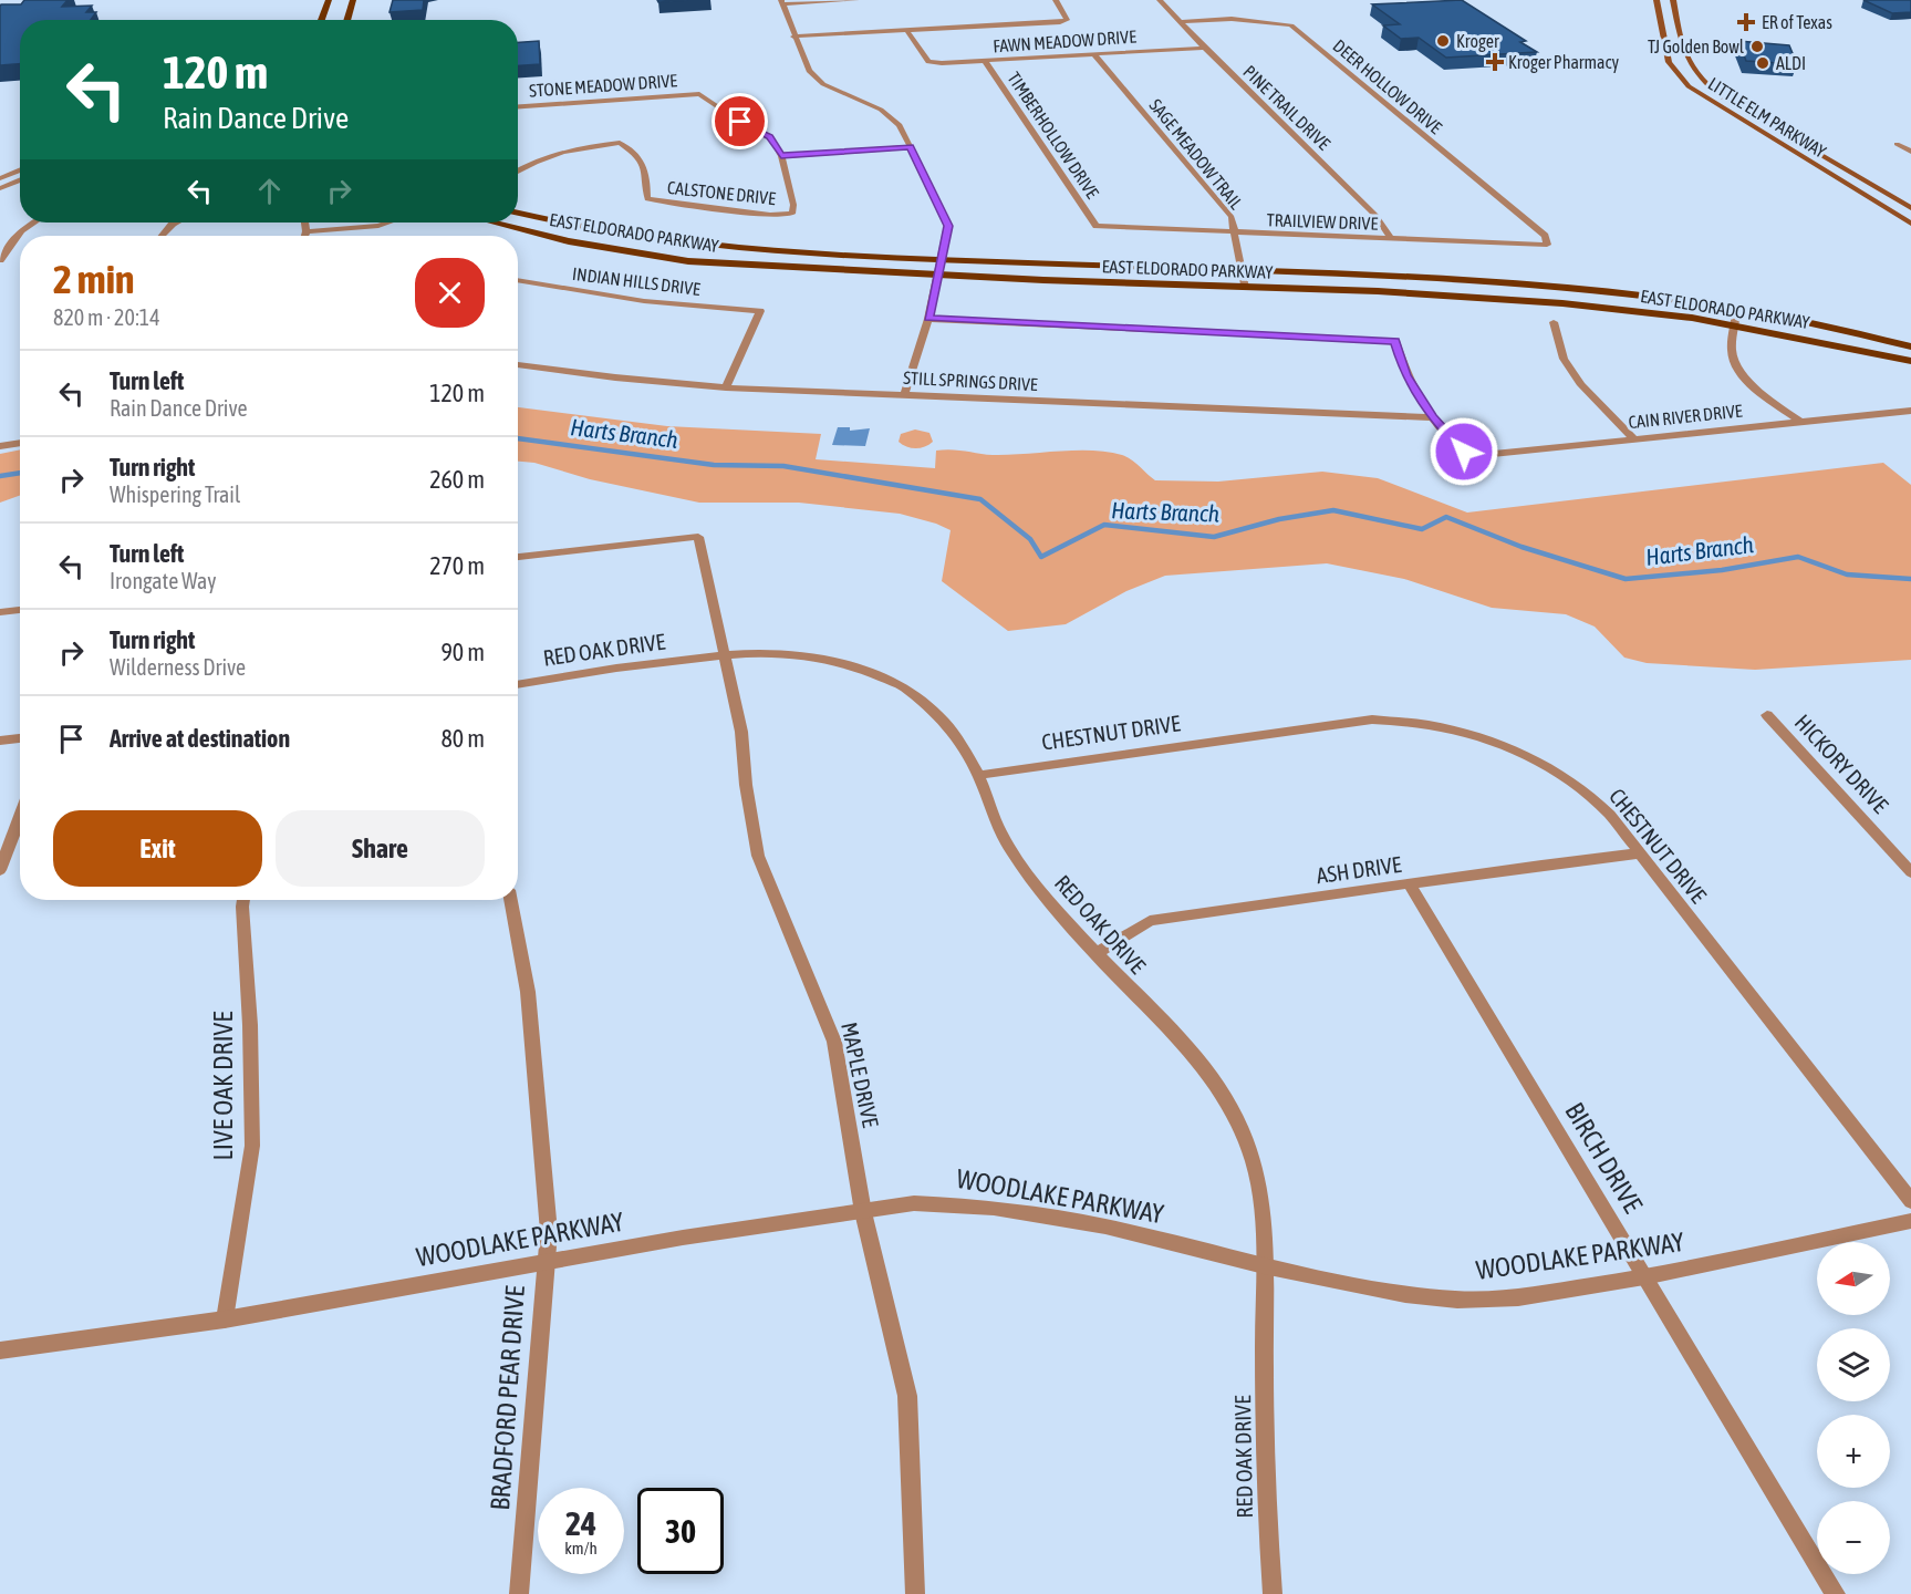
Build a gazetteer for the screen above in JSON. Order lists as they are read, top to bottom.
{
  "streets": {
    "main road": ["LITTLE ELM PARKWAY", "EAST ELDORADO PARKWAY"],
    "street": [
      "FAWN MEADOW DRIVE",
      "STONE MEADOW DRIVE",
      "DEER HOLLOW DRIVE",
      "PINE TRAIL DRIVE",
      "TIMBERHOLLOW DRIVE",
      "SAGE MEADOW TRAIL",
      "CALSTONE DRIVE",
      "TRAILVIEW DRIVE",
      "INDIAN HILLS DRIVE",
      "STILL SPRINGS DRIVE",
      "CAIN RIVER DRIVE",
      "RED OAK DRIVE",
      "CHESTNUT DRIVE",
      "HICKORY DRIVE",
      "ASH DRIVE",
      "MAPLE DRIVE",
      "LIVE OAK DRIVE",
      "BIRCH DRIVE",
      "WOODLAKE PARKWAY",
      "BRADFORD PEAR DRIVE"
    ]
  },
  "crossings": [
    ["FAWN MEADOW DRIVE", "PINE TRAIL DRIVE"],
    ["FAWN MEADOW DRIVE", "TIMBERHOLLOW DRIVE"],
    ["FAWN MEADOW DRIVE", "SAGE MEADOW TRAIL"],
    ["STONE MEADOW DRIVE", "CALSTONE DRIVE"],
    ["DEER HOLLOW DRIVE", "PINE TRAIL DRIVE"],
    ["DEER HOLLOW DRIVE", "TRAILVIEW DRIVE"],
    ["PINE TRAIL DRIVE", "TRAILVIEW DRIVE"],
    ["TIMBERHOLLOW DRIVE", "TRAILVIEW DRIVE"],
    ["SAGE MEADOW TRAIL", "TRAILVIEW DRIVE"],
    ["SAGE MEADOW TRAIL", "EAST ELDORADO PARKWAY"],
    ["INDIAN HILLS DRIVE", "STILL SPRINGS DRIVE"],
    ["STILL SPRINGS DRIVE", "CAIN RIVER DRIVE"],
    ["RED OAK DRIVE", "CHESTNUT DRIVE"],
    ["RED OAK DRIVE", "ASH DRIVE"],
    ["RED OAK DRIVE", "MAPLE DRIVE"],
    ["RED OAK DRIVE", "WOODLAKE PARKWAY"],
    ["CHESTNUT DRIVE", "ASH DRIVE"],
    ["ASH DRIVE", "BIRCH DRIVE"],
    ["MAPLE DRIVE", "WOODLAKE PARKWAY"],
    ["LIVE OAK DRIVE", "WOODLAKE PARKWAY"],
    ["BIRCH DRIVE", "WOODLAKE PARKWAY"],
    ["WOODLAKE PARKWAY", "BRADFORD PEAR DRIVE"]
  ],
  "water": ["Harts Branch"],
  "places": {
    "health": ["ER of Texas", "Kroger Pharmacy"],
    "other": ["Kroger", "TJ Golden Bowl", "ALDI"]
  },
  "north": "left",
  "page": {
    "turn": ["120 m", "Rain Dance Drive"],
    "heading": ["2 min", "820 m · 20:14"],
    "list": [
      {
        "name": "Turn left",
        "note": "Rain Dance Drive",
        "value": "120 m"
      },
      {
        "name": "Turn right",
        "note": "Whispering Trail",
        "value": "260 m"
      },
      {
        "name": "Turn left",
        "note": "Irongate Way",
        "value": "270 m"
      },
      {
        "name": "Turn right",
        "note": "Wilderness Drive",
        "value": "90 m"
      },
      {
        "name": "Arrive at destination",
        "value": "80 m"
      }
    ],
    "buttons": ["Exit", "Share"],
    "map_buttons": ["+", "−"],
    "speed": "24 km/h",
    "limit": "30"
  }
}
